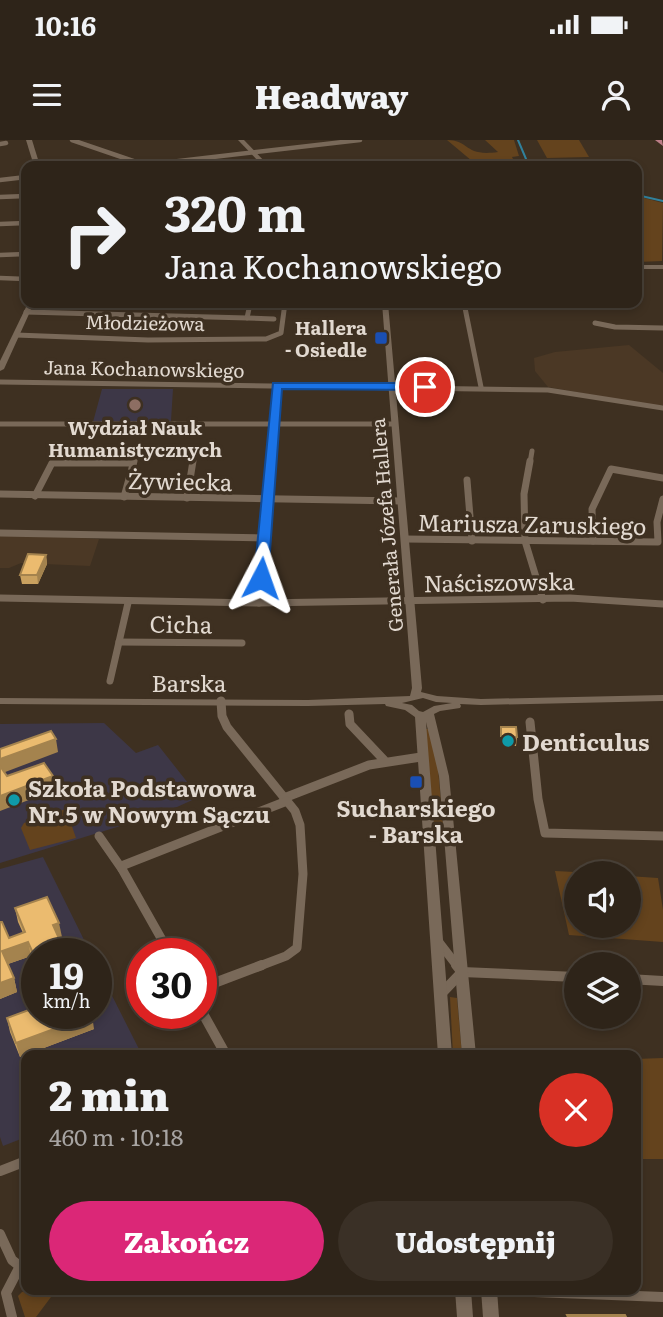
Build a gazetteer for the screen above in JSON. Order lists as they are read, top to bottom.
{
  "streets": {
    "street": [
      "Młodzieżowa",
      "Jana Kochanowskiego",
      "Żywiecka",
      "Mariusza Zaruskiego",
      "Generała Józefa Hallera",
      "Naściszowska",
      "Cicha",
      "Barska"
    ]
  },
  "crossings": [
    ["Jana Kochanowskiego", "Generała Józefa Hallera"],
    ["Żywiecka", "Generała Józefa Hallera"],
    ["Mariusza Zaruskiego", "Generała Józefa Hallera"],
    ["Generała Józefa Hallera", "Naściszowska"],
    ["Generała Józefa Hallera", "Barska"],
    ["Naściszowska", "Cicha"]
  ],
  "places": {
    "transit": ["Hallera - Osiedle", "Sucharskiego - Barska"],
    "other": ["Wydział Nauk Humanistycznych", "Denticulus", "Szkoła Podstawowa Nr.5 w Nowym Sączu"]
  },
  "page": {
    "status": "10:16",
    "header": "Headway",
    "turn": ["320 m", "Jana Kochanowskiego"],
    "speed": "19 km/h",
    "limit": "30",
    "heading": ["2 min", "460 m · 10:18"],
    "buttons": ["Zakończ", "Udostępnij"]
  }
}
